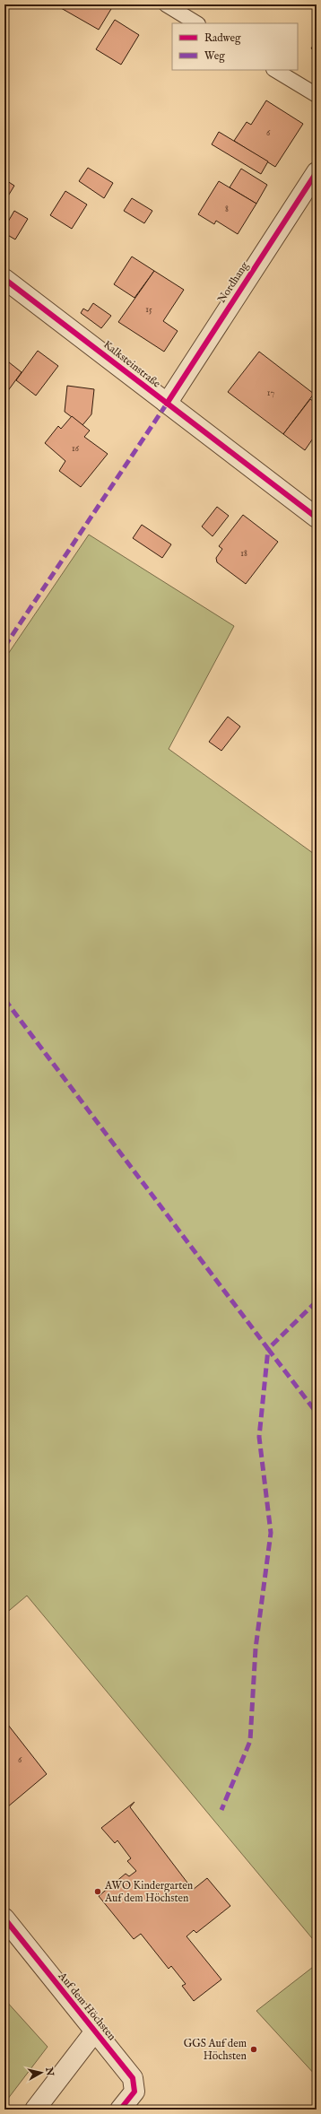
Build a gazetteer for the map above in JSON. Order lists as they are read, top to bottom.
{
  "streets": {
    "street": ["Nordhang", "Kalksteinstraße", "Auf dem Höchsten"]
  },
  "crossings": [
    ["Nordhang", "Kalksteinstraße"]
  ],
  "places": ["AWO Kindergarten Auf dem Höchsten", "GGS Auf dem Höchsten"],
  "house_numbers": [
    "6",
    "8",
    "15",
    "17",
    "16",
    "18",
    "6"
  ],
  "legend": ["Radweg", "Weg"],
  "north": "right"
}
